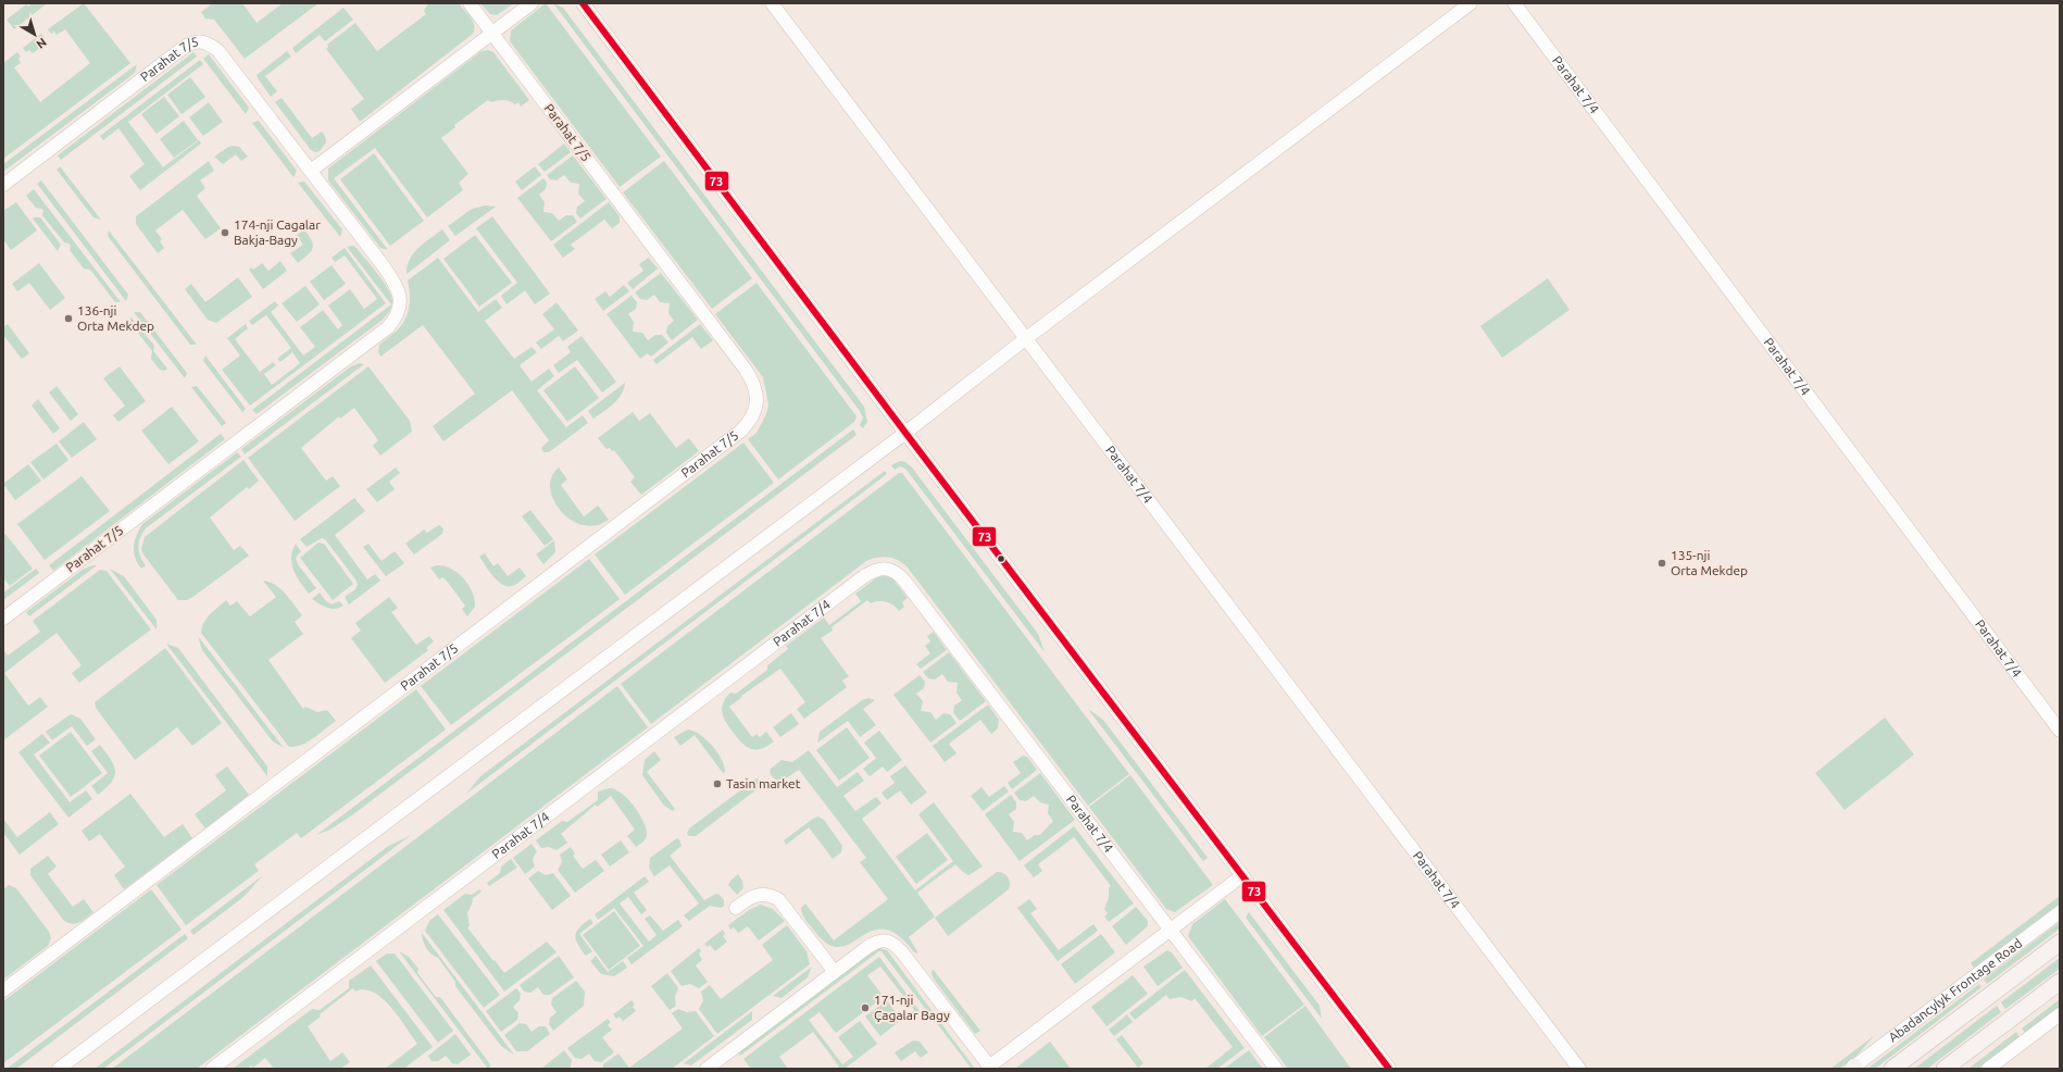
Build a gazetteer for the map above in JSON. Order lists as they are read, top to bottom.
{
  "streets": {
    "street": ["Parahat 7/5", "Parahat 7/4", "Abadancylyk Frontage Road"]
  },
  "places": [
    "174-nji Cagalar Bakja-Bagy",
    "136-nji Orta Mekdep",
    "135-nji Orta Mekdep",
    "Tasin market",
    "171-nji Çagalar Bagy"
  ],
  "lines": ["transit line 73"],
  "north": "bottom right"
}
